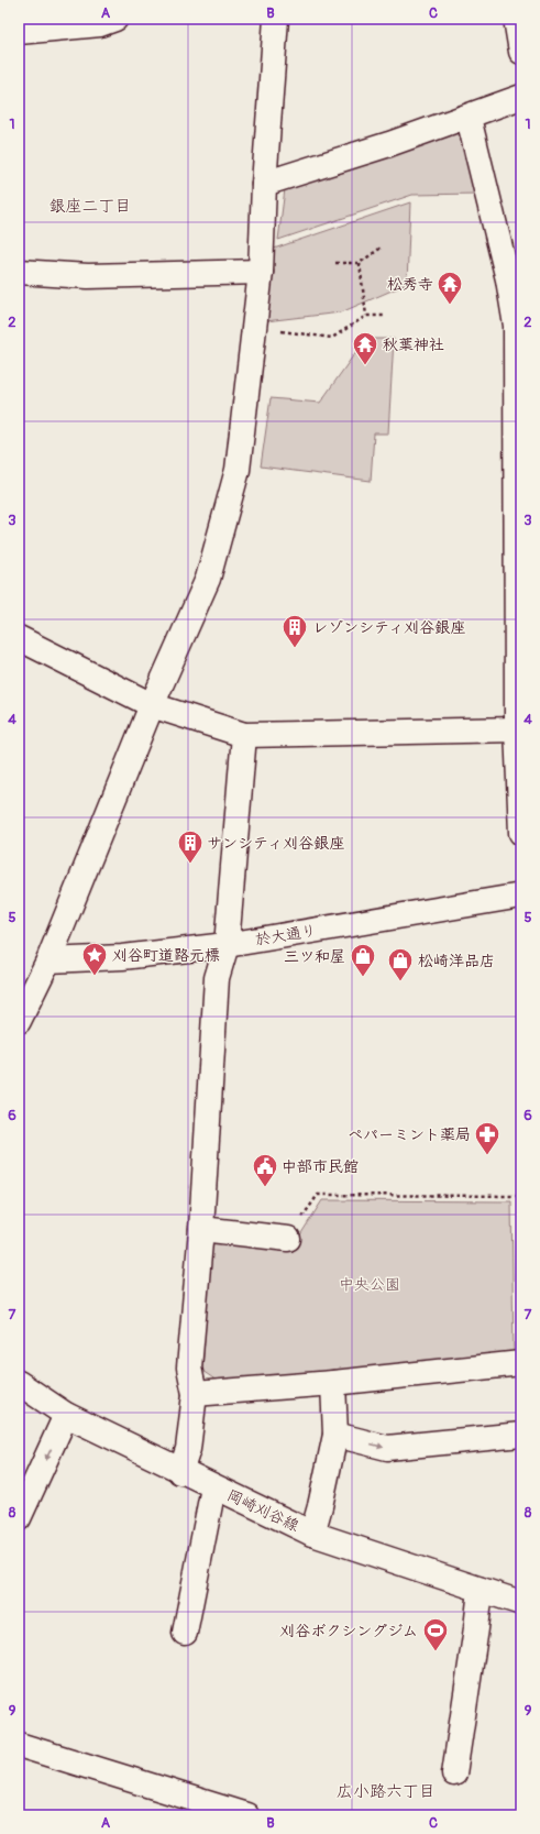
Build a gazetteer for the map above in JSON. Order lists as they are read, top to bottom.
{
  "streets": {
    "street": ["於大通り", "岡崎刈谷線"]
  },
  "districts": ["銀座二丁目", "広小路六丁目"],
  "parks": ["中央公園"],
  "places": {
    "temple": ["松秀寺", "秋葉神社"],
    "building": ["レゾンシティ刈谷銀座", "サンシティ刈谷銀座"],
    "place": ["刈谷町道路元標"],
    "shop": ["三ツ和屋", "松崎洋品店"],
    "pharmacy": ["ペパーミント薬局"],
    "public building": ["中部市民館"],
    "sports": ["刈谷ボクシングジム"]
  },
  "grid": {
    "columns": ["A", "B", "C"],
    "rows": [
      "1",
      "2",
      "3",
      "4",
      "5",
      "6",
      "7",
      "8",
      "9"
    ]
  }
}
